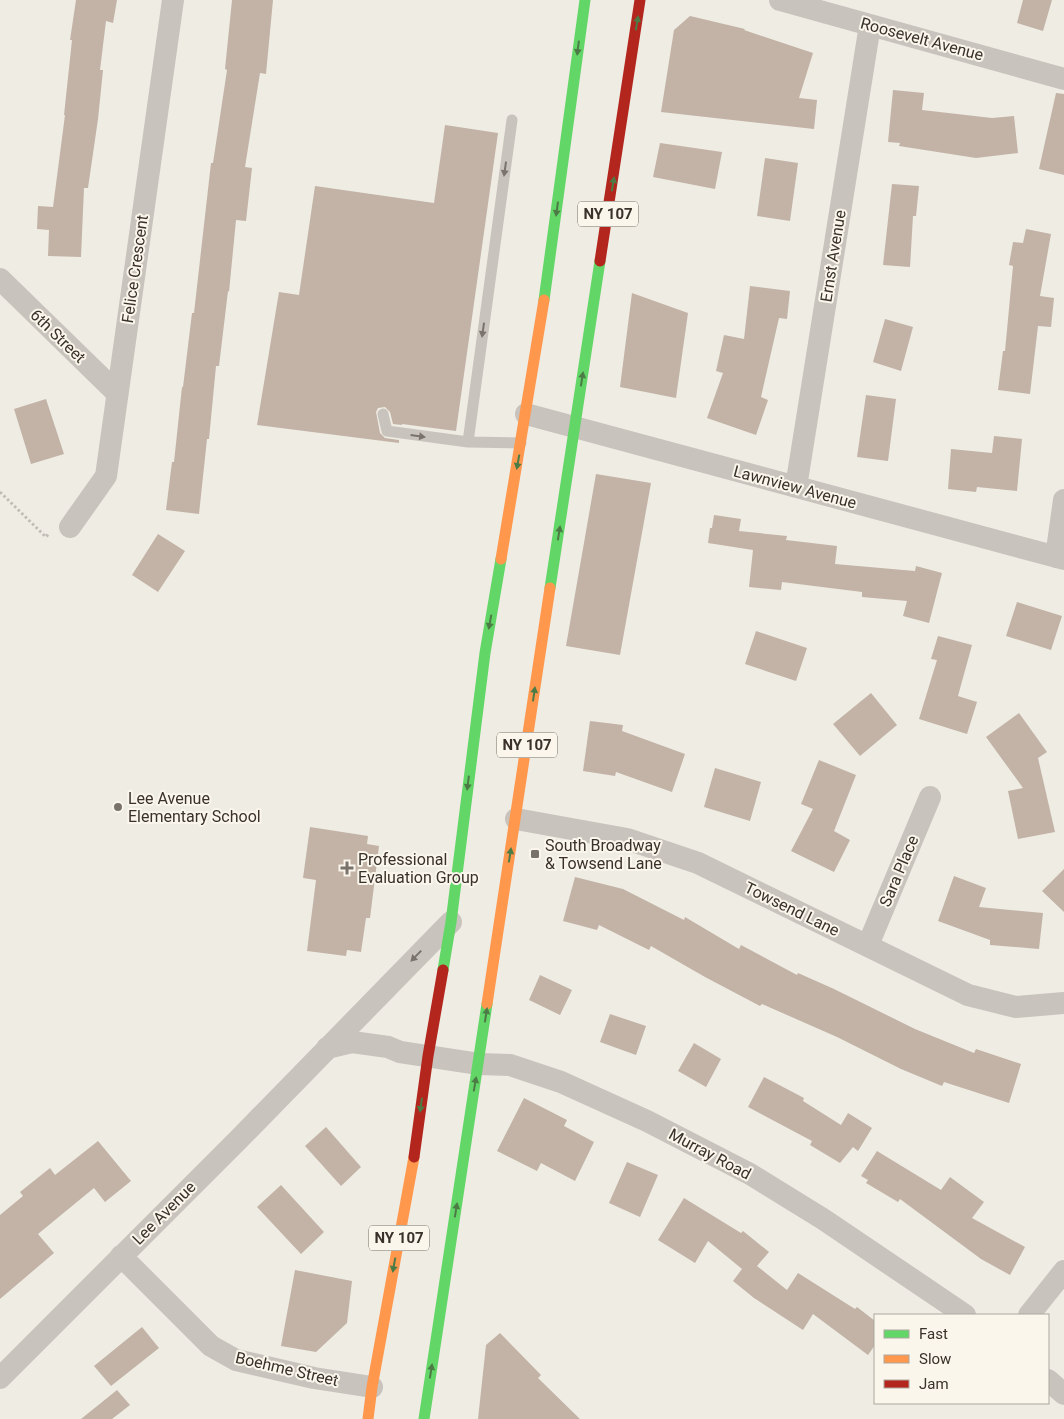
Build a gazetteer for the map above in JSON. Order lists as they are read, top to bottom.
{
  "streets": {
    "main road": ["NY 107"],
    "street": [
      "Roosevelt Avenue",
      "Ernst Avenue",
      "Felice Crescent",
      "6th Street",
      "Lawnview Avenue",
      "Sara Place",
      "Towsend Lane",
      "Murray Road",
      "Lee Avenue",
      "Boehme Street"
    ]
  },
  "crossings": [
    ["Roosevelt Avenue", "Ernst Avenue"],
    ["NY 107", "Lawnview Avenue"],
    ["NY 107", "Towsend Lane"],
    ["NY 107", "Murray Road"],
    ["NY 107", "Lee Avenue"],
    ["NY 107", "Boehme Street"],
    ["Ernst Avenue", "Lawnview Avenue"],
    ["Felice Crescent", "6th Street"],
    ["Sara Place", "Towsend Lane"],
    ["Lee Avenue", "Boehme Street"]
  ],
  "places": {
    "other": ["Lee Avenue Elementary School"],
    "transit": ["South Broadway & Towsend Lane"],
    "health": ["Professional Evaluation Group"]
  },
  "legend": ["Fast", "Slow", "Jam"]
}
